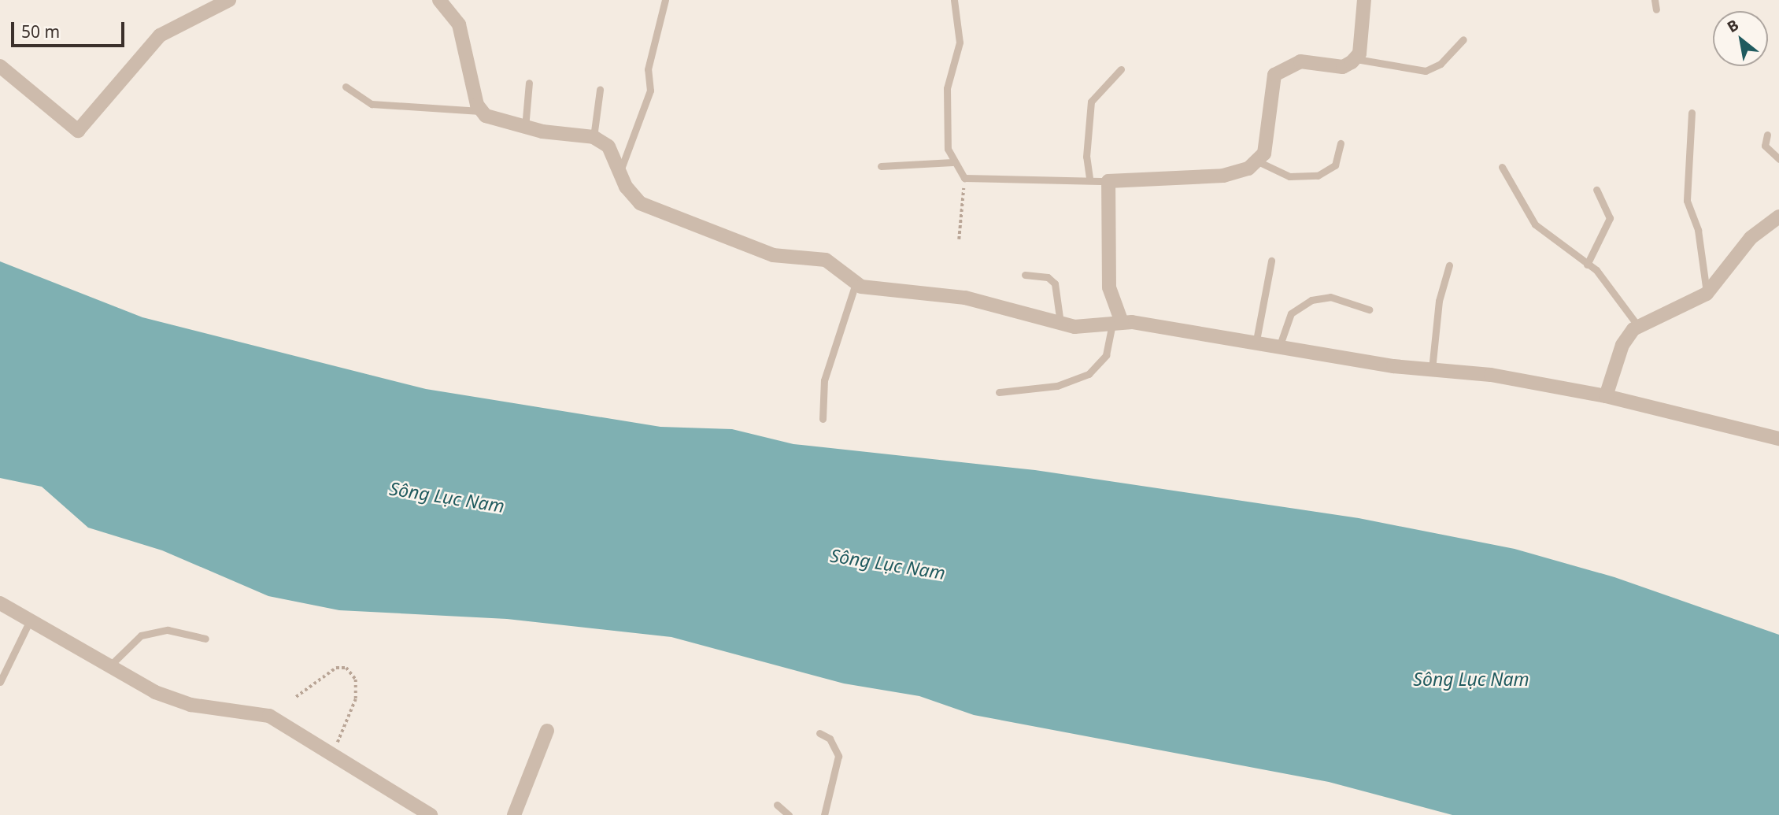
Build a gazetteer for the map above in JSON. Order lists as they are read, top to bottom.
{
  "water": ["Sông Lục Nam"],
  "scale_bar": "50 m",
  "north": "top left"
}
